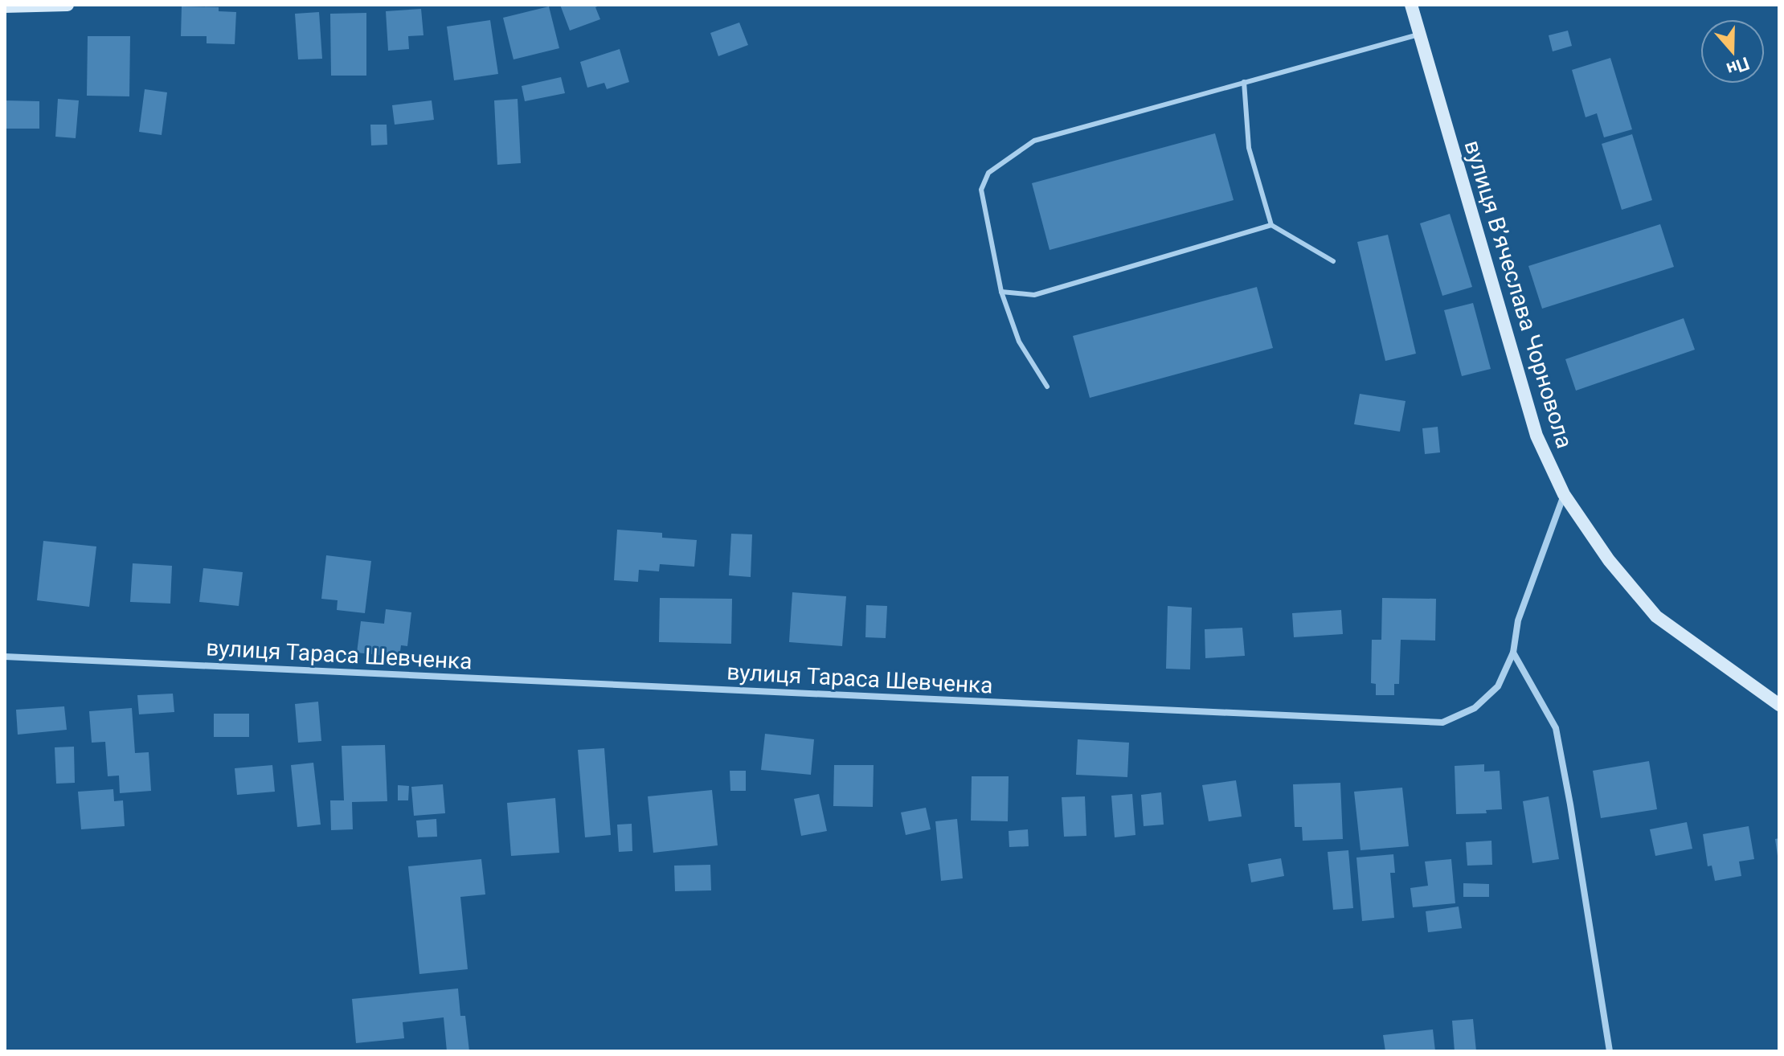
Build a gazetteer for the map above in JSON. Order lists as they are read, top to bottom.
{
  "streets": {
    "street": ["вулиця Вʼячеслава Чорновола", "вулиця Тараса Шевченка"]
  },
  "crossings": [
    ["вулиця Вʼячеслава Чорновола", "вулиця Тараса Шевченка"]
  ],
  "north": "bottom"
}
